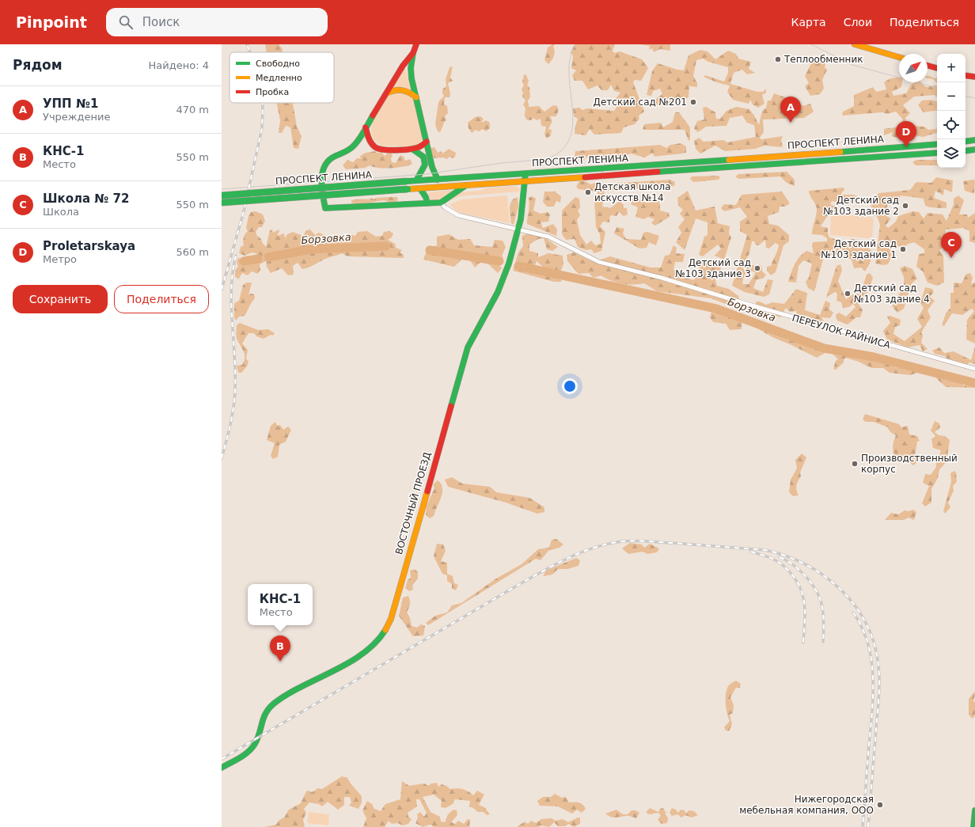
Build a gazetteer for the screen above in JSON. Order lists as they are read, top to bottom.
{
  "streets": {
    "main road": ["ПРОСПЕКТ ЛЕНИНА", "ВОСТОЧНЫЙ ПРОЕЗД"],
    "street": ["ПЕРЕУЛОК РАЙНИСА"]
  },
  "crossings": [
    ["ПРОСПЕКТ ЛЕНИНА", "ВОСТОЧНЫЙ ПРОЕЗД"],
    ["ПЕРЕУЛОК РАЙНИСА", "ВОСТОЧНЫЙ ПРОЕЗД"]
  ],
  "water": ["Борзовка"],
  "places": [
    "Теплообменник",
    "Детский сад №201",
    "Детская школа искусств №14",
    "Детский сад №103 здание 2",
    "Детский сад №103 здание 1",
    "Детский сад №103 здание 3",
    "Детский сад №103 здание 4",
    "Производственный корпус",
    "Нижегородская мебельная компания, ООО"
  ],
  "legend": ["Свободно", "Медленно", "Пробка"],
  "north": "top right",
  "page": {
    "header": "Pinpoint",
    "search": "Поиск",
    "nav": ["Карта", "Слои", "Поделиться"],
    "heading": ["Рядом", "Найдено: 4"],
    "map_buttons": ["+", "−"],
    "list": [
      {
        "mark": "A",
        "name": "УПП №1",
        "note": "Учреждение",
        "value": "470 m"
      },
      {
        "mark": "B",
        "name": "КНС-1",
        "note": "Место",
        "value": "550 m"
      },
      {
        "mark": "C",
        "name": "Школа № 72",
        "note": "Школа",
        "value": "550 m"
      },
      {
        "mark": "D",
        "name": "Proletarskaya",
        "note": "Метро",
        "value": "560 m"
      }
    ],
    "pins": [
      "A",
      "D",
      "C",
      "B"
    ],
    "buttons": ["Сохранить", "Поделиться"],
    "popup": ["КНС-1", "Место"]
  }
}
